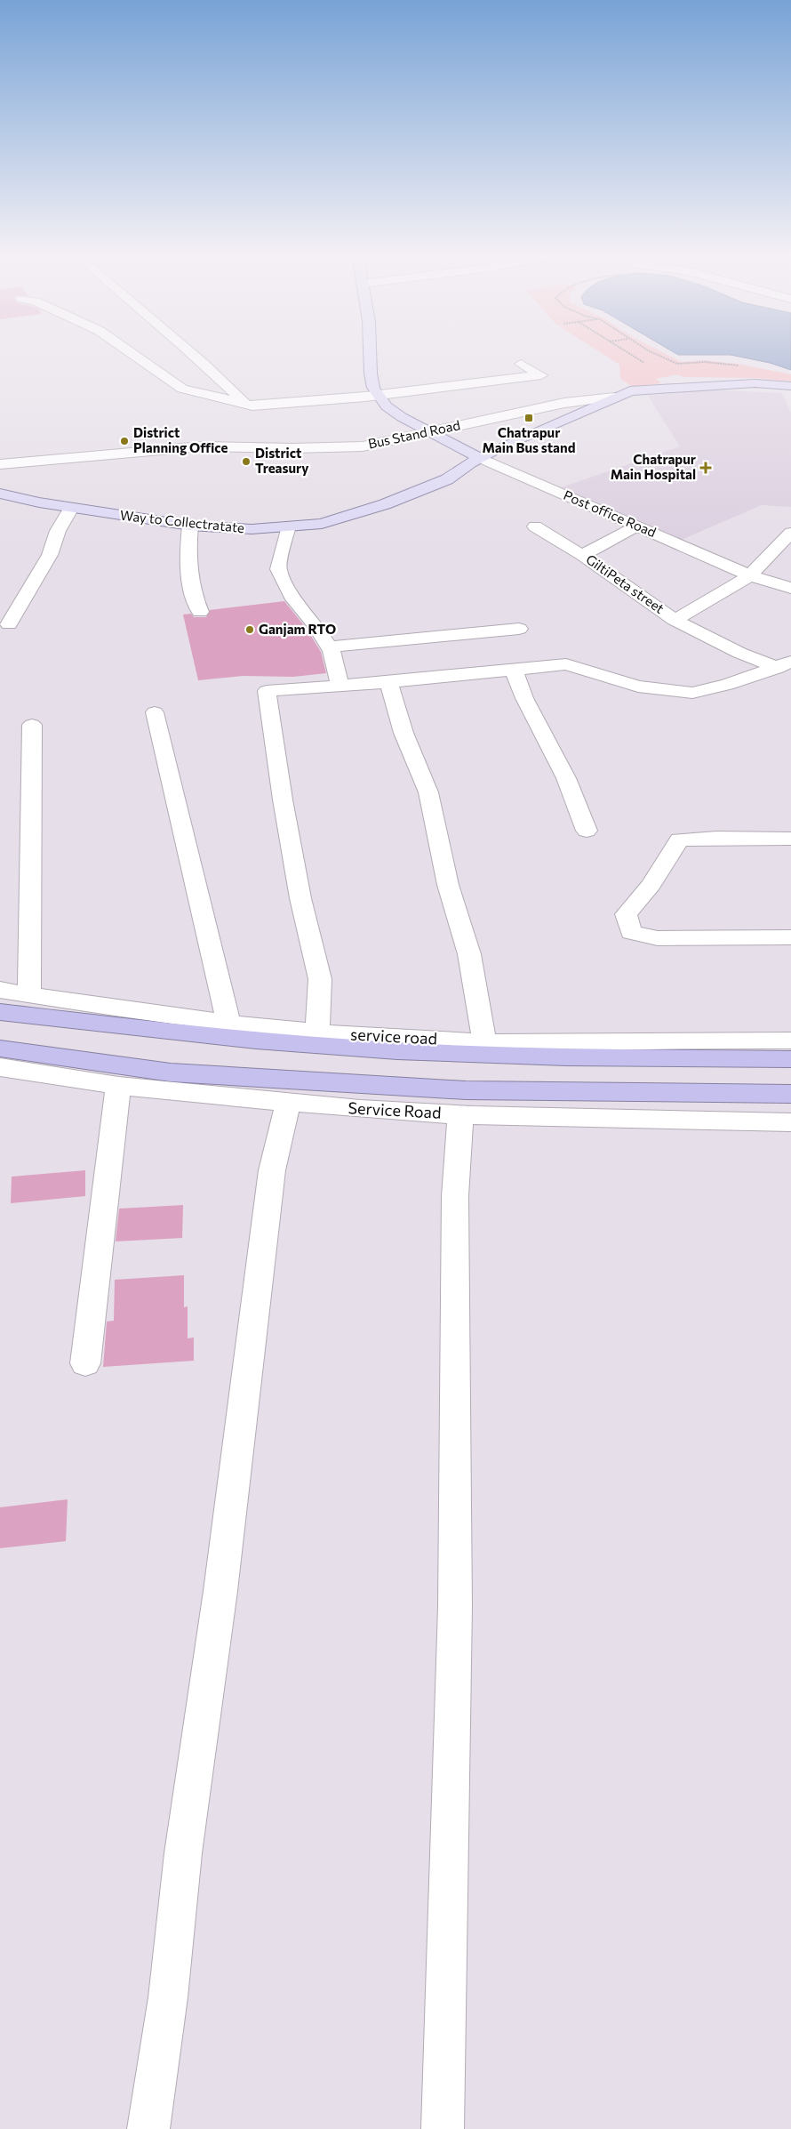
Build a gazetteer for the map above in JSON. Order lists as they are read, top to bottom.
{
  "streets": {
    "main road": ["Post office Road", "Way to Collectratate"],
    "street": [
      "Bus Stand Road",
      "GiltiPeta street",
      "service road",
      "Service Road"
    ]
  },
  "crossings": [
    ["Bus Stand Road", "Post office Road"],
    ["Bus Stand Road", "Way to Collectratate"],
    ["Post office Road", "Way to Collectratate"],
    ["Post office Road", "GiltiPeta street"]
  ],
  "places": {
    "transit": ["Chatrapur Main Bus stand"],
    "other": ["District Planning Office", "District Treasury", "Ganjam RTO"],
    "health": ["Chatrapur Main Hospital"]
  }
}
